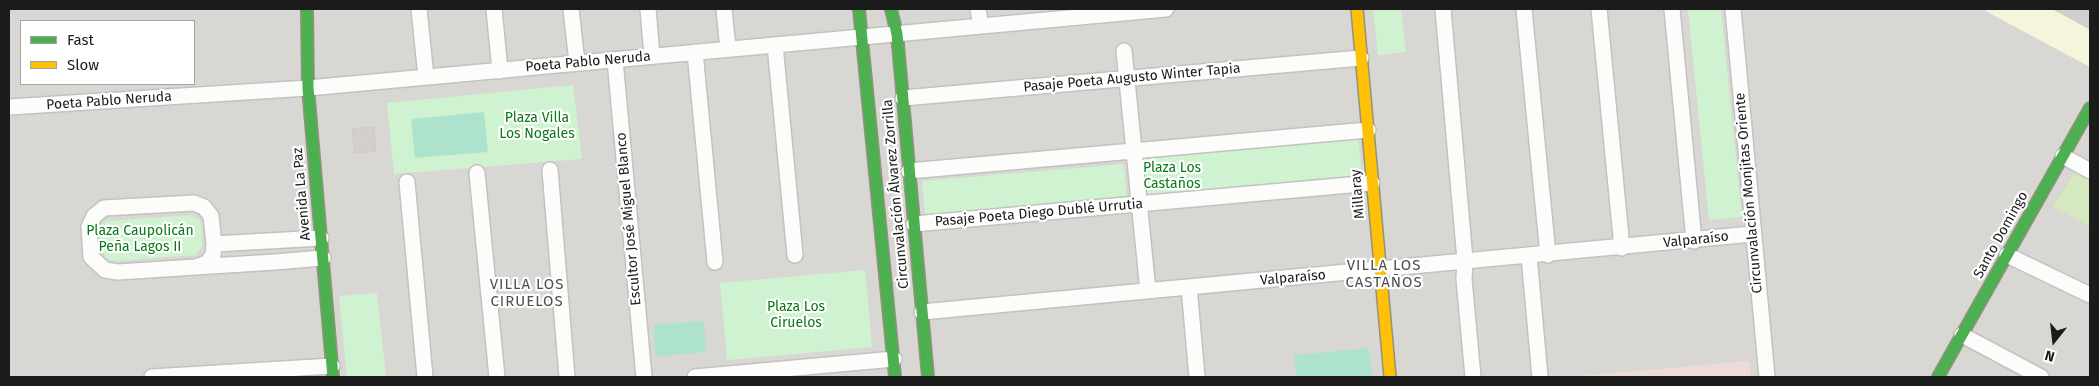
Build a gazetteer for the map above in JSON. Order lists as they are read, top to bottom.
{
  "streets": {
    "street": [
      "Poeta Pablo Neruda",
      "Pasaje Poeta Augusto Winter Tapia",
      "Circunvalación Monjitas Oriente",
      "Avenida La Paz",
      "Circunvalación Álvarez Zorrilla",
      "Millaray",
      "Pasaje Poeta Diego Dublé Urrutia",
      "Escultor José Miguel Blanco",
      "Santo Domingo",
      "Valparaíso"
    ]
  },
  "crossings": [
    ["Poeta Pablo Neruda", "Avenida La Paz"],
    ["Poeta Pablo Neruda", "Circunvalación Álvarez Zorrilla"],
    ["Poeta Pablo Neruda", "Escultor José Miguel Blanco"],
    ["Pasaje Poeta Augusto Winter Tapia", "Circunvalación Álvarez Zorrilla"],
    ["Pasaje Poeta Augusto Winter Tapia", "Millaray"],
    ["Circunvalación Monjitas Oriente", "Valparaíso"],
    ["Circunvalación Álvarez Zorrilla", "Pasaje Poeta Diego Dublé Urrutia"],
    ["Circunvalación Álvarez Zorrilla", "Valparaíso"],
    ["Millaray", "Pasaje Poeta Diego Dublé Urrutia"],
    ["Millaray", "Valparaíso"]
  ],
  "districts": ["VILLA LOS CASTAÑOS", "VILLA LOS CIRUELOS"],
  "parks": [
    "Plaza Villa Los Nogales",
    "Plaza Los Castaños",
    "Plaza Caupolicán Peña Lagos II",
    "Plaza Los Ciruelos"
  ],
  "legend": ["Fast", "Slow"],
  "north": "bottom"
}
